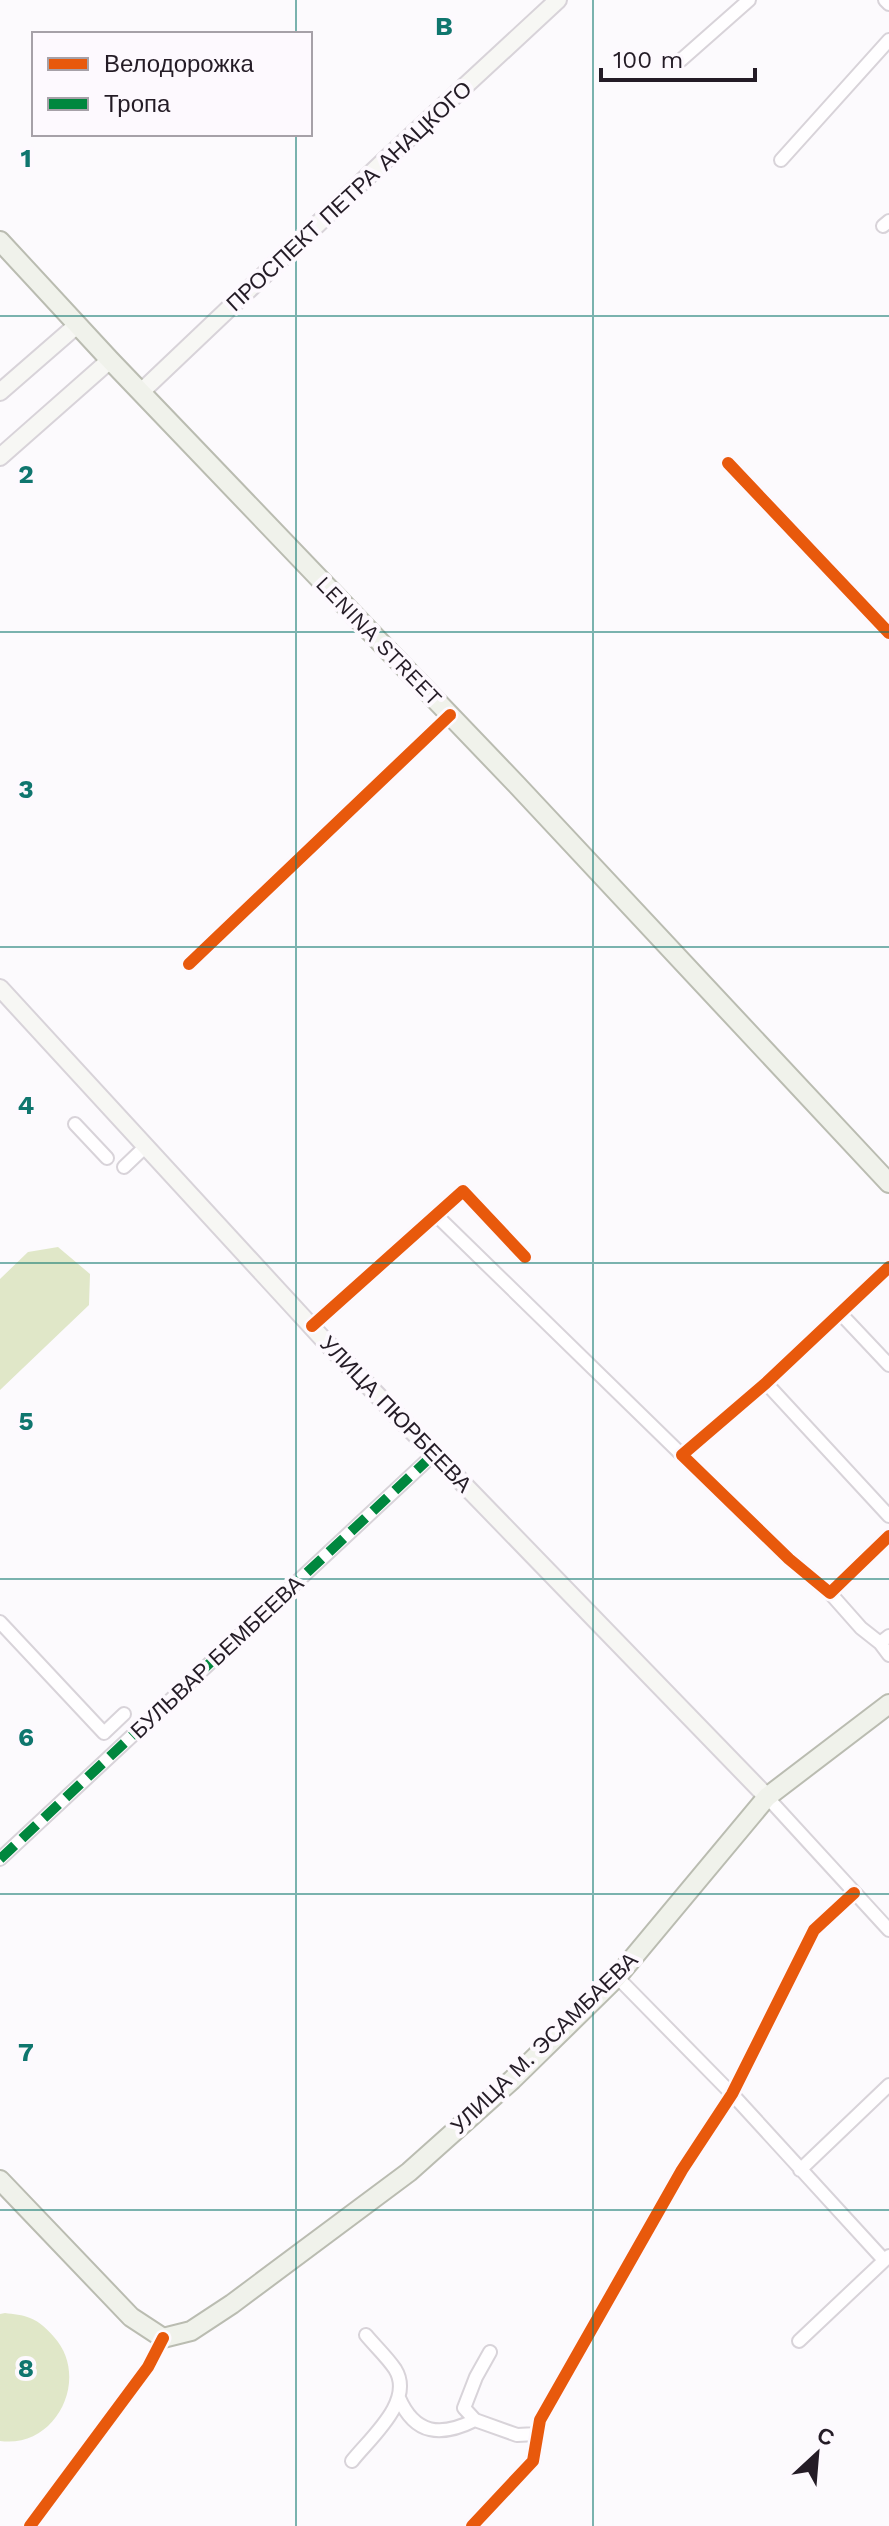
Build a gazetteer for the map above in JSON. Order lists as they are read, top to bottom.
{
  "streets": {
    "main road": [
      "ПРОСПЕКТ ПЕТРА АНАЦКОГО",
      "LENINA STREET",
      "УЛИЦА ПЮРБЕЕВА",
      "УЛИЦА М. ЭСАМБАЕВА"
    ],
    "street": ["БУЛЬВАР БЕМБЕЕВА"]
  },
  "crossings": [
    ["ПРОСПЕКТ ПЕТРА АНАЦКОГО", "LENINA STREET"],
    ["УЛИЦА ПЮРБЕЕВА", "БУЛЬВАР БЕМБЕЕВА"],
    ["УЛИЦА ПЮРБЕЕВА", "УЛИЦА М. ЭСАМБАЕВА"]
  ],
  "legend": ["Велодорожка", "Тропа"],
  "scale_bar": "100 m",
  "north": "top right",
  "grid": {
    "columns": ["B"],
    "rows": [
      "1",
      "2",
      "3",
      "4",
      "5",
      "6",
      "7",
      "8"
    ]
  }
}
